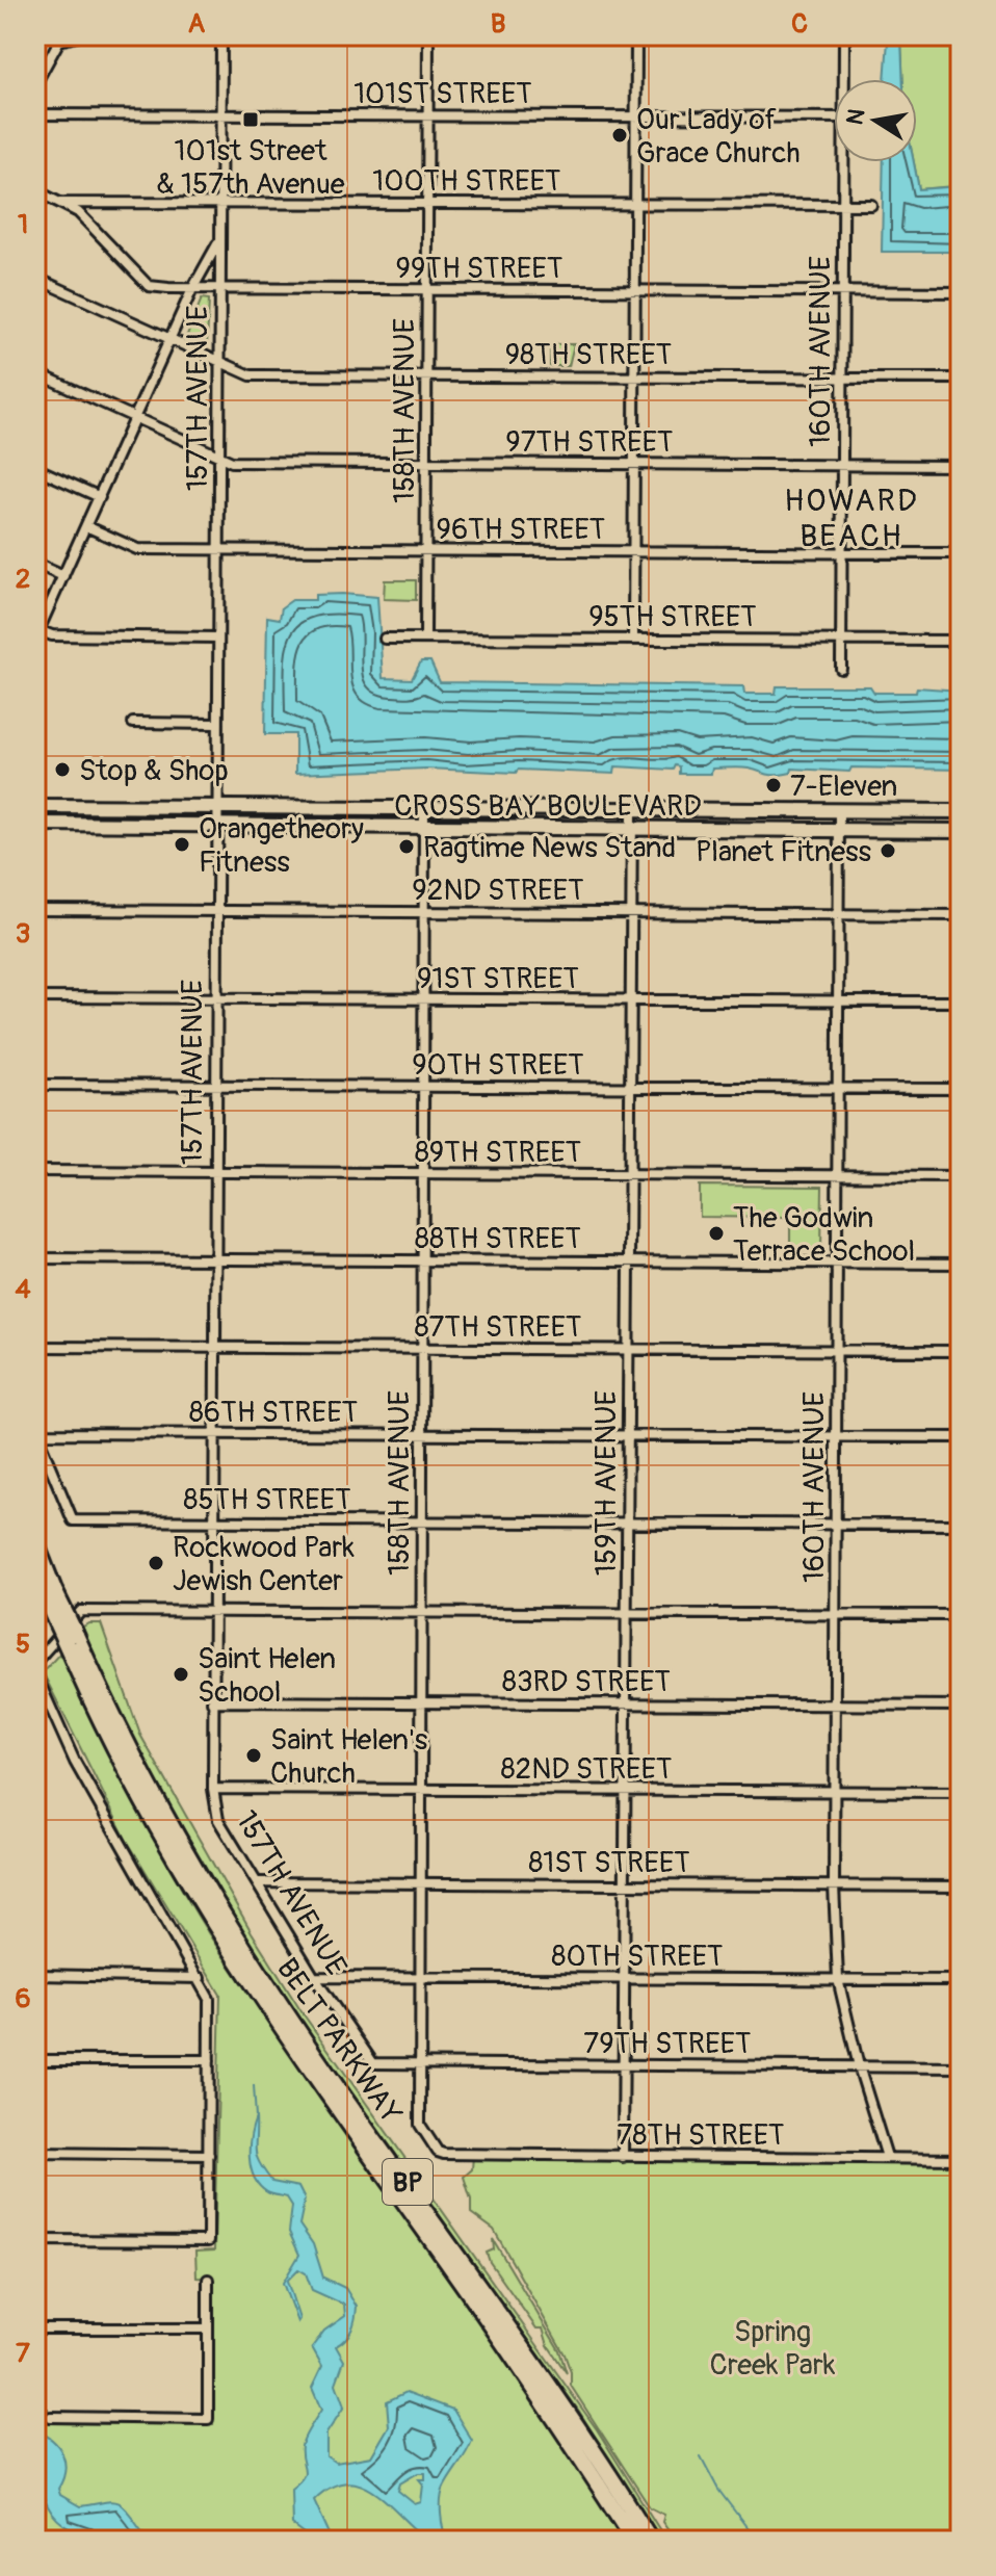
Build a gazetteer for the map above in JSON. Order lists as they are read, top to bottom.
{
  "streets": {
    "highway": ["BELT PARKWAY", "BP"],
    "main road": ["CROSS BAY BOULEVARD"],
    "street": [
      "101ST STREET",
      "100TH STREET",
      "99TH STREET",
      "160TH AVENUE",
      "98TH STREET",
      "157TH AVENUE",
      "158TH AVENUE",
      "97TH STREET",
      "96TH STREET",
      "95TH STREET",
      "92ND STREET",
      "91ST STREET",
      "90TH STREET",
      "89TH STREET",
      "88TH STREET",
      "87TH STREET",
      "86TH STREET",
      "159TH AVENUE",
      "85TH STREET",
      "83RD STREET",
      "82ND STREET",
      "81ST STREET",
      "80TH STREET",
      "79TH STREET",
      "78TH STREET"
    ]
  },
  "crossings": [
    ["101ST STREET", "157TH AVENUE"],
    ["101ST STREET", "158TH AVENUE"],
    ["100TH STREET", "99TH STREET"],
    ["100TH STREET", "160TH AVENUE"],
    ["100TH STREET", "157TH AVENUE"],
    ["100TH STREET", "158TH AVENUE"],
    ["99TH STREET", "160TH AVENUE"],
    ["99TH STREET", "157TH AVENUE"],
    ["99TH STREET", "158TH AVENUE"],
    ["160TH AVENUE", "98TH STREET"],
    ["160TH AVENUE", "97TH STREET"],
    ["160TH AVENUE", "96TH STREET"],
    ["160TH AVENUE", "95TH STREET"],
    ["160TH AVENUE", "CROSS BAY BOULEVARD"],
    ["160TH AVENUE", "92ND STREET"],
    ["160TH AVENUE", "91ST STREET"],
    ["160TH AVENUE", "90TH STREET"],
    ["160TH AVENUE", "89TH STREET"],
    ["160TH AVENUE", "88TH STREET"],
    ["160TH AVENUE", "87TH STREET"],
    ["160TH AVENUE", "86TH STREET"],
    ["160TH AVENUE", "85TH STREET"],
    ["160TH AVENUE", "83RD STREET"],
    ["160TH AVENUE", "82ND STREET"],
    ["160TH AVENUE", "81ST STREET"],
    ["160TH AVENUE", "80TH STREET"],
    ["160TH AVENUE", "79TH STREET"],
    ["160TH AVENUE", "78TH STREET"],
    ["98TH STREET", "157TH AVENUE"],
    ["98TH STREET", "158TH AVENUE"],
    ["157TH AVENUE", "97TH STREET"],
    ["157TH AVENUE", "96TH STREET"],
    ["157TH AVENUE", "CROSS BAY BOULEVARD"],
    ["157TH AVENUE", "92ND STREET"],
    ["157TH AVENUE", "91ST STREET"],
    ["157TH AVENUE", "90TH STREET"],
    ["157TH AVENUE", "89TH STREET"],
    ["157TH AVENUE", "88TH STREET"],
    ["157TH AVENUE", "87TH STREET"],
    ["157TH AVENUE", "86TH STREET"],
    ["157TH AVENUE", "85TH STREET"],
    ["157TH AVENUE", "83RD STREET"],
    ["157TH AVENUE", "82ND STREET"],
    ["157TH AVENUE", "81ST STREET"],
    ["157TH AVENUE", "80TH STREET"],
    ["157TH AVENUE", "79TH STREET"],
    ["158TH AVENUE", "97TH STREET"],
    ["158TH AVENUE", "96TH STREET"],
    ["158TH AVENUE", "95TH STREET"],
    ["158TH AVENUE", "CROSS BAY BOULEVARD"],
    ["158TH AVENUE", "92ND STREET"],
    ["158TH AVENUE", "91ST STREET"],
    ["158TH AVENUE", "90TH STREET"],
    ["158TH AVENUE", "89TH STREET"],
    ["158TH AVENUE", "88TH STREET"],
    ["158TH AVENUE", "87TH STREET"],
    ["158TH AVENUE", "86TH STREET"],
    ["158TH AVENUE", "85TH STREET"],
    ["158TH AVENUE", "83RD STREET"],
    ["158TH AVENUE", "82ND STREET"],
    ["158TH AVENUE", "81ST STREET"],
    ["158TH AVENUE", "80TH STREET"],
    ["158TH AVENUE", "79TH STREET"],
    ["158TH AVENUE", "78TH STREET"],
    ["CROSS BAY BOULEVARD", "159TH AVENUE"],
    ["92ND STREET", "159TH AVENUE"],
    ["91ST STREET", "159TH AVENUE"],
    ["90TH STREET", "159TH AVENUE"],
    ["89TH STREET", "159TH AVENUE"],
    ["88TH STREET", "159TH AVENUE"],
    ["87TH STREET", "159TH AVENUE"],
    ["86TH STREET", "159TH AVENUE"],
    ["86TH STREET", "85TH STREET"],
    ["159TH AVENUE", "85TH STREET"],
    ["159TH AVENUE", "83RD STREET"],
    ["159TH AVENUE", "82ND STREET"],
    ["159TH AVENUE", "81ST STREET"],
    ["159TH AVENUE", "80TH STREET"],
    ["159TH AVENUE", "79TH STREET"],
    ["159TH AVENUE", "78TH STREET"]
  ],
  "districts": ["HOWARD BEACH"],
  "parks": ["Spring Creek Park"],
  "places": {
    "transit": ["101st Street & 157th Avenue"],
    "other": [
      "Our Lady of Grace Church",
      "Stop & Shop",
      "7-Eleven",
      "Orangetheory Fitness",
      "Ragtime News Stand",
      "Planet Fitness",
      "The Godwin Terrace School",
      "Rockwood Park Jewish Center",
      "Saint Helen School",
      "Saint Helen's Church"
    ]
  },
  "north": "left",
  "grid": {
    "columns": ["A", "B", "C"],
    "rows": [
      "1",
      "2",
      "3",
      "4",
      "5",
      "6",
      "7"
    ]
  }
}
